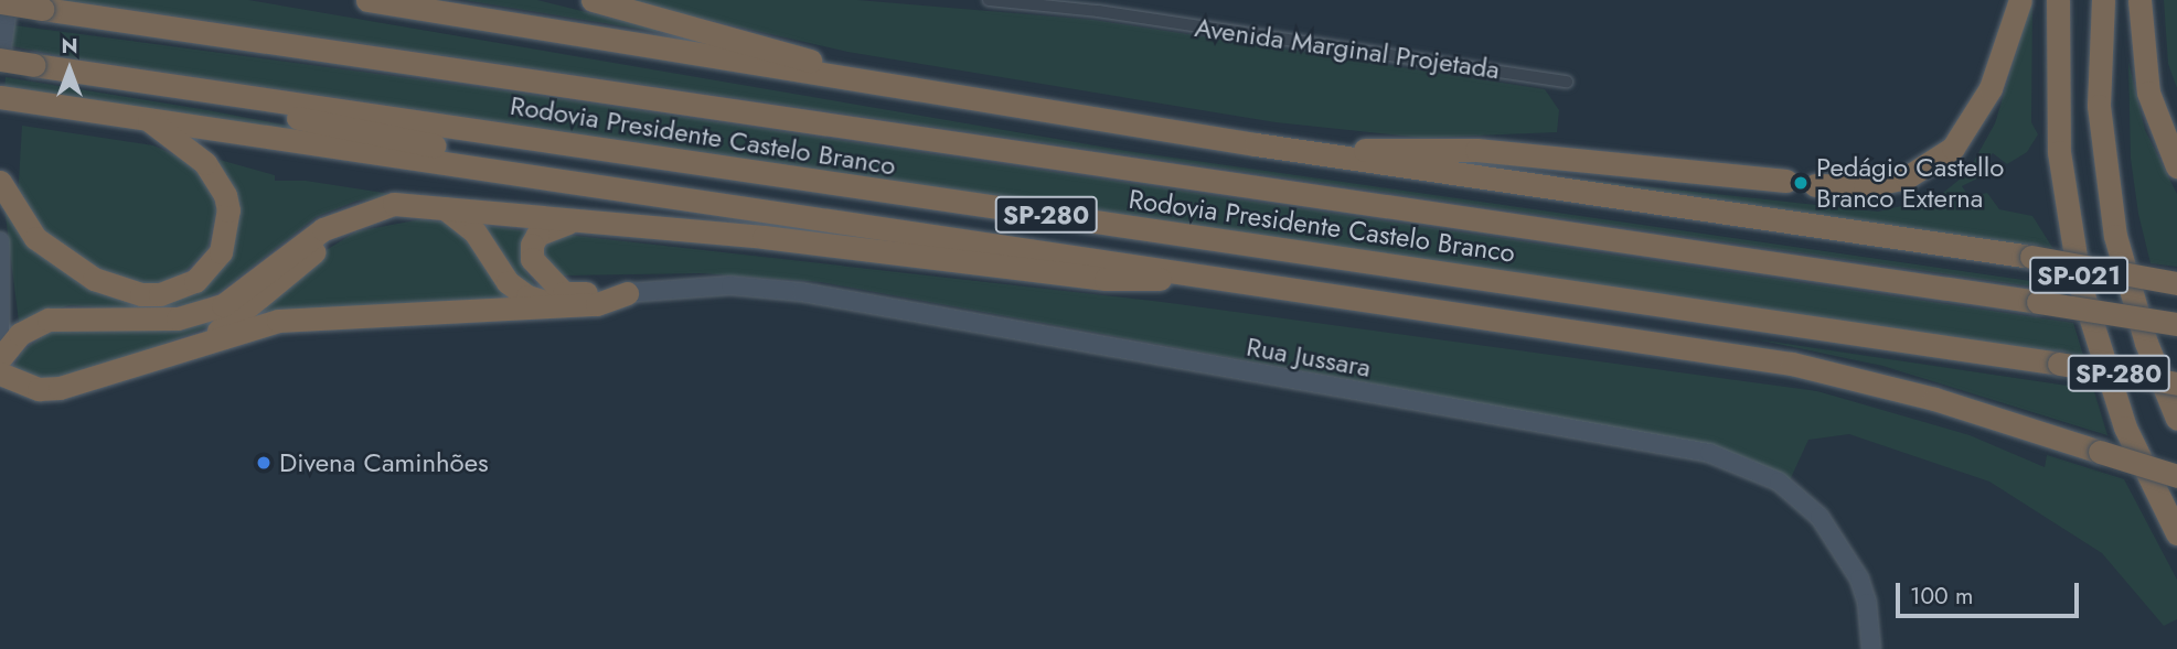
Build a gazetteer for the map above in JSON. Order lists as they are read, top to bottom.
{
  "streets": {
    "highway": ["Rodovia Presidente Castelo Branco", "SP-280", "SP-021"],
    "main road": ["Rua Jussara"],
    "street": ["Avenida Marginal Projetada"]
  },
  "places": ["Pedágio Castello Branco Externa", "Divena Caminhões"],
  "scale_bar": "100 m",
  "north": "top"
}
